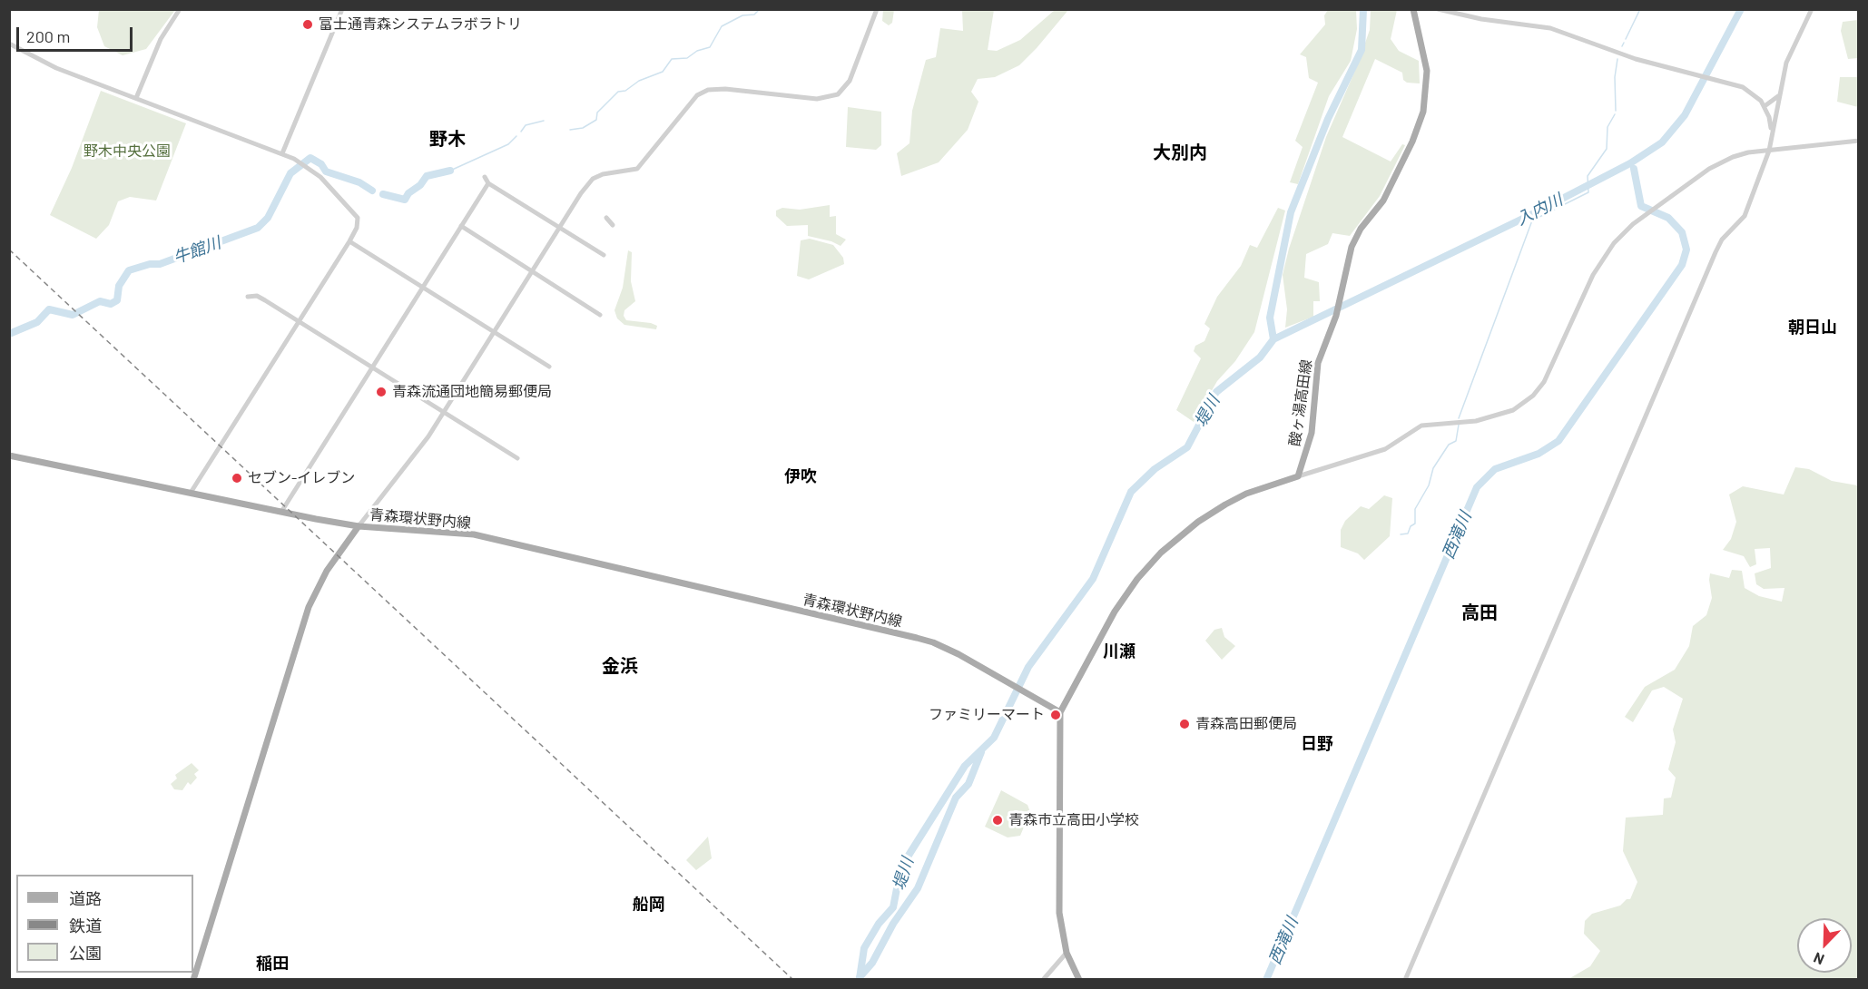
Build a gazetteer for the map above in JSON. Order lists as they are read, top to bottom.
{
  "streets": {
    "main road": ["酸ヶ湯高田線", "青森環状野内線"]
  },
  "districts": [
    "野木",
    "大別内",
    "朝日山",
    "伊吹",
    "高田",
    "川瀬",
    "金浜",
    "日野",
    "船岡",
    "稲田"
  ],
  "water": [
    "入内川",
    "牛館川",
    "堤川",
    "西滝川"
  ],
  "parks": ["野木中央公園"],
  "places": [
    "富士通青森システムラボラトリ",
    "青森流通団地簡易郵便局",
    "セブン-イレブン",
    "ファミリーマート",
    "青森高田郵便局",
    "青森市立高田小学校"
  ],
  "legend": ["道路", "鉄道", "公園"],
  "scale_bar": "200 m",
  "north": "bottom left"
}
